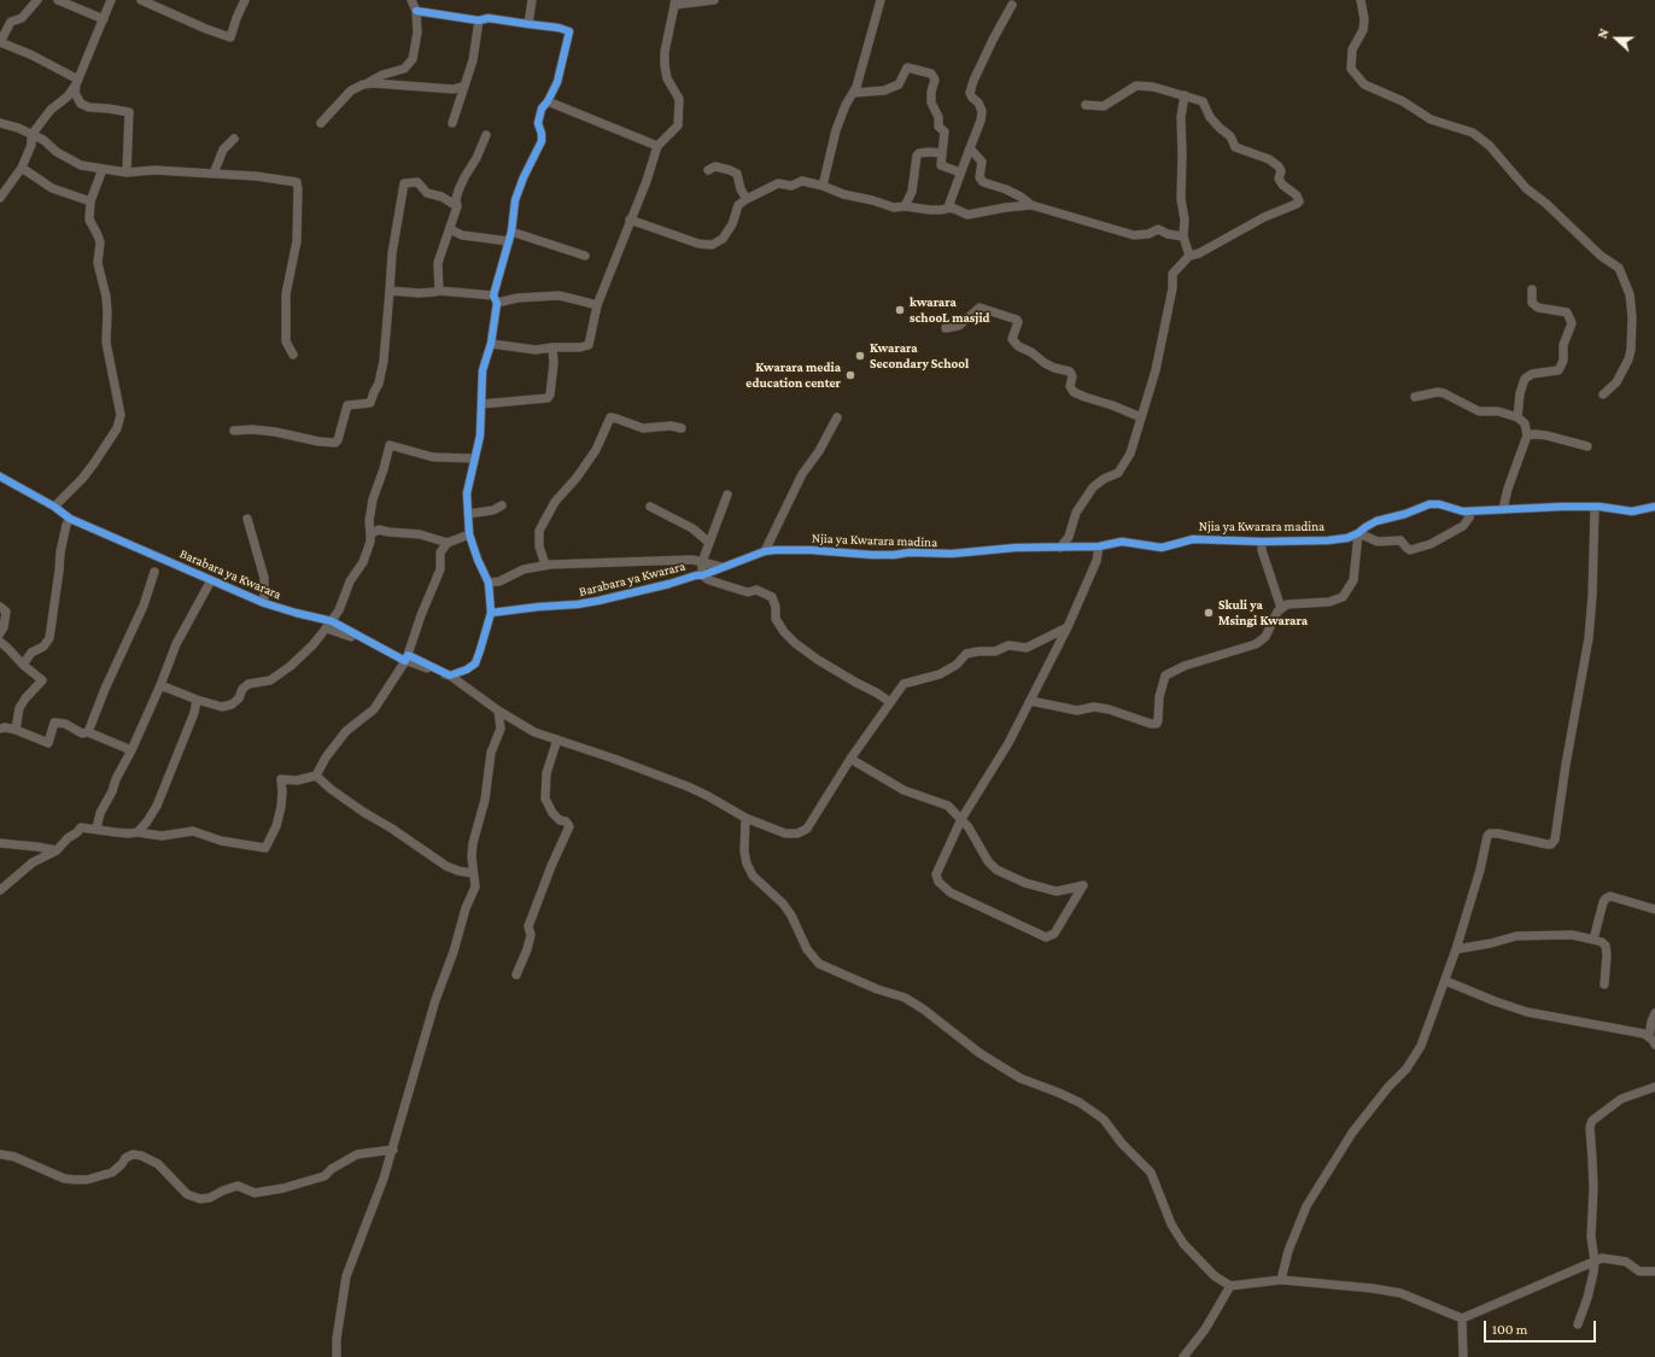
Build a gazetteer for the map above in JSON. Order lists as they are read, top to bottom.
{
  "streets": {
    "street": ["Njia ya Kwarara madina", "Barabara ya Kwarara"]
  },
  "crossings": [
    ["Njia ya Kwarara madina", "Barabara ya Kwarara"]
  ],
  "places": [
    "kwarara schooL masjid",
    "Kwarara Secondary School",
    "Kwarara media education center",
    "Skuli ya Msingi Kwarara"
  ],
  "scale_bar": "100 m",
  "north": "left"
}
